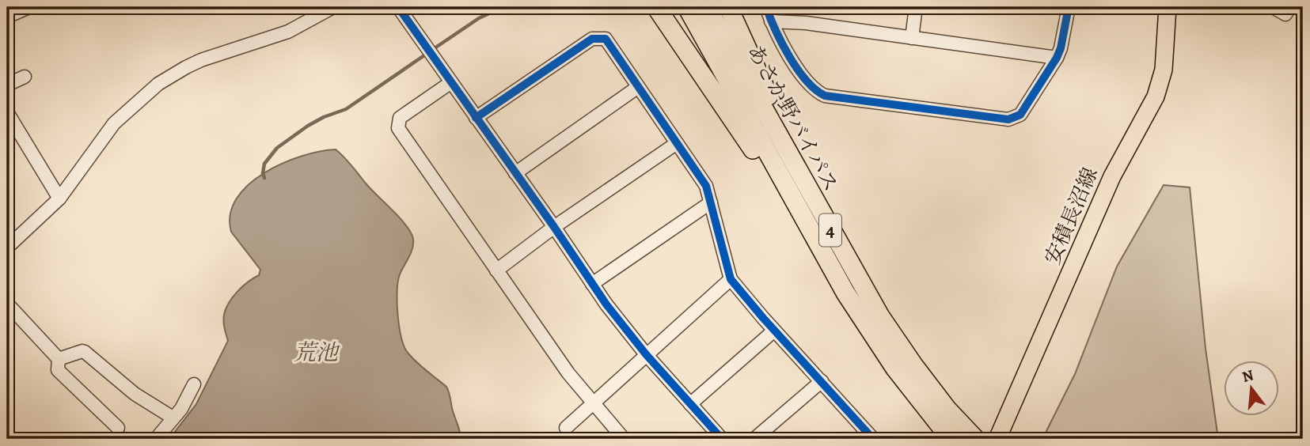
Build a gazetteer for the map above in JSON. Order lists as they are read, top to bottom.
{
  "streets": {
    "highway": ["あさか野バイパス", "4"],
    "main road": ["安積長沼線"]
  },
  "water": ["荒池"],
  "north": "top"
}
